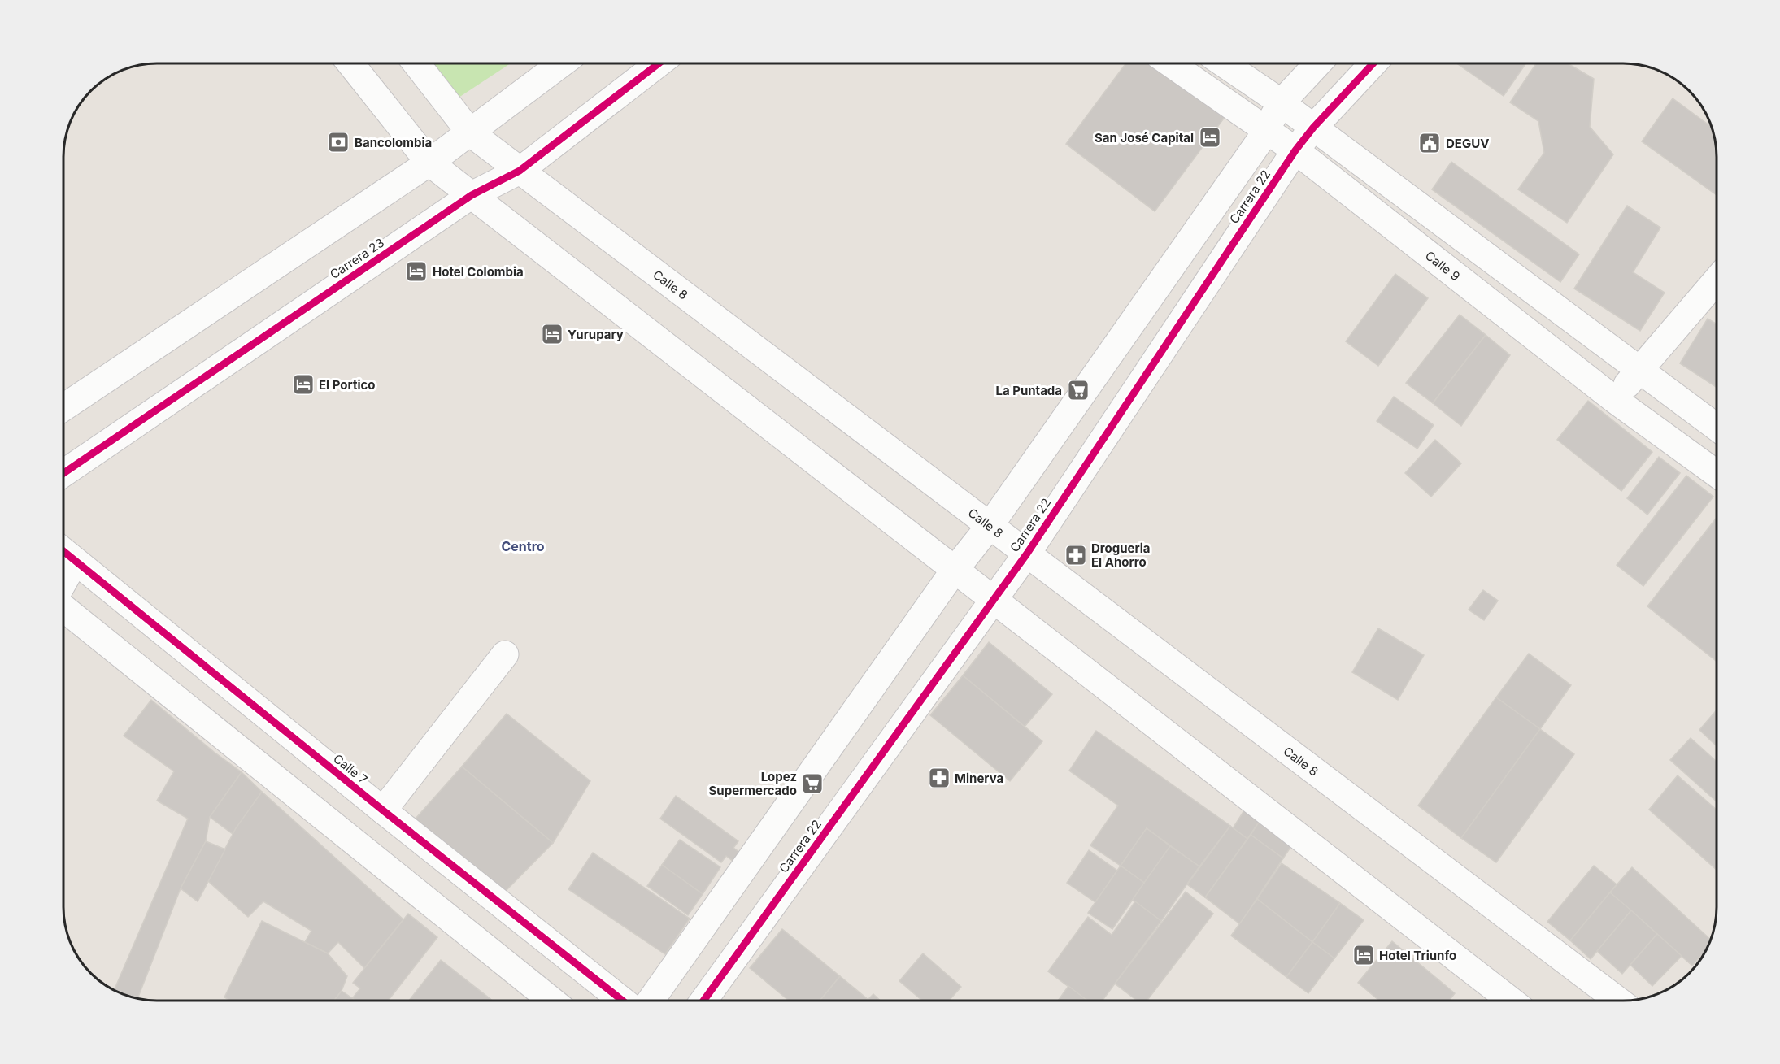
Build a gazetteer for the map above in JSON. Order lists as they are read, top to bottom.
{
  "streets": {
    "street": [
      "Carrera 22",
      "Carrera 23",
      "Calle 9",
      "Calle 8",
      "Calle 7"
    ]
  },
  "crossings": [
    ["Carrera 22", "Calle 9"],
    ["Carrera 22", "Calle 8"],
    ["Carrera 23", "Calle 8"]
  ],
  "districts": ["Centro"],
  "places": {
    "hotel": [
      "San José Capital",
      "Hotel Colombia",
      "Yurupary",
      "El Portico",
      "Hotel Triunfo"
    ],
    "bank": ["Bancolombia"],
    "public building": ["DEGUV"],
    "supermarket": ["La Puntada", "Lopez Supermercado"],
    "pharmacy": ["Drogueria El Ahorro", "Minerva"]
  }
}
